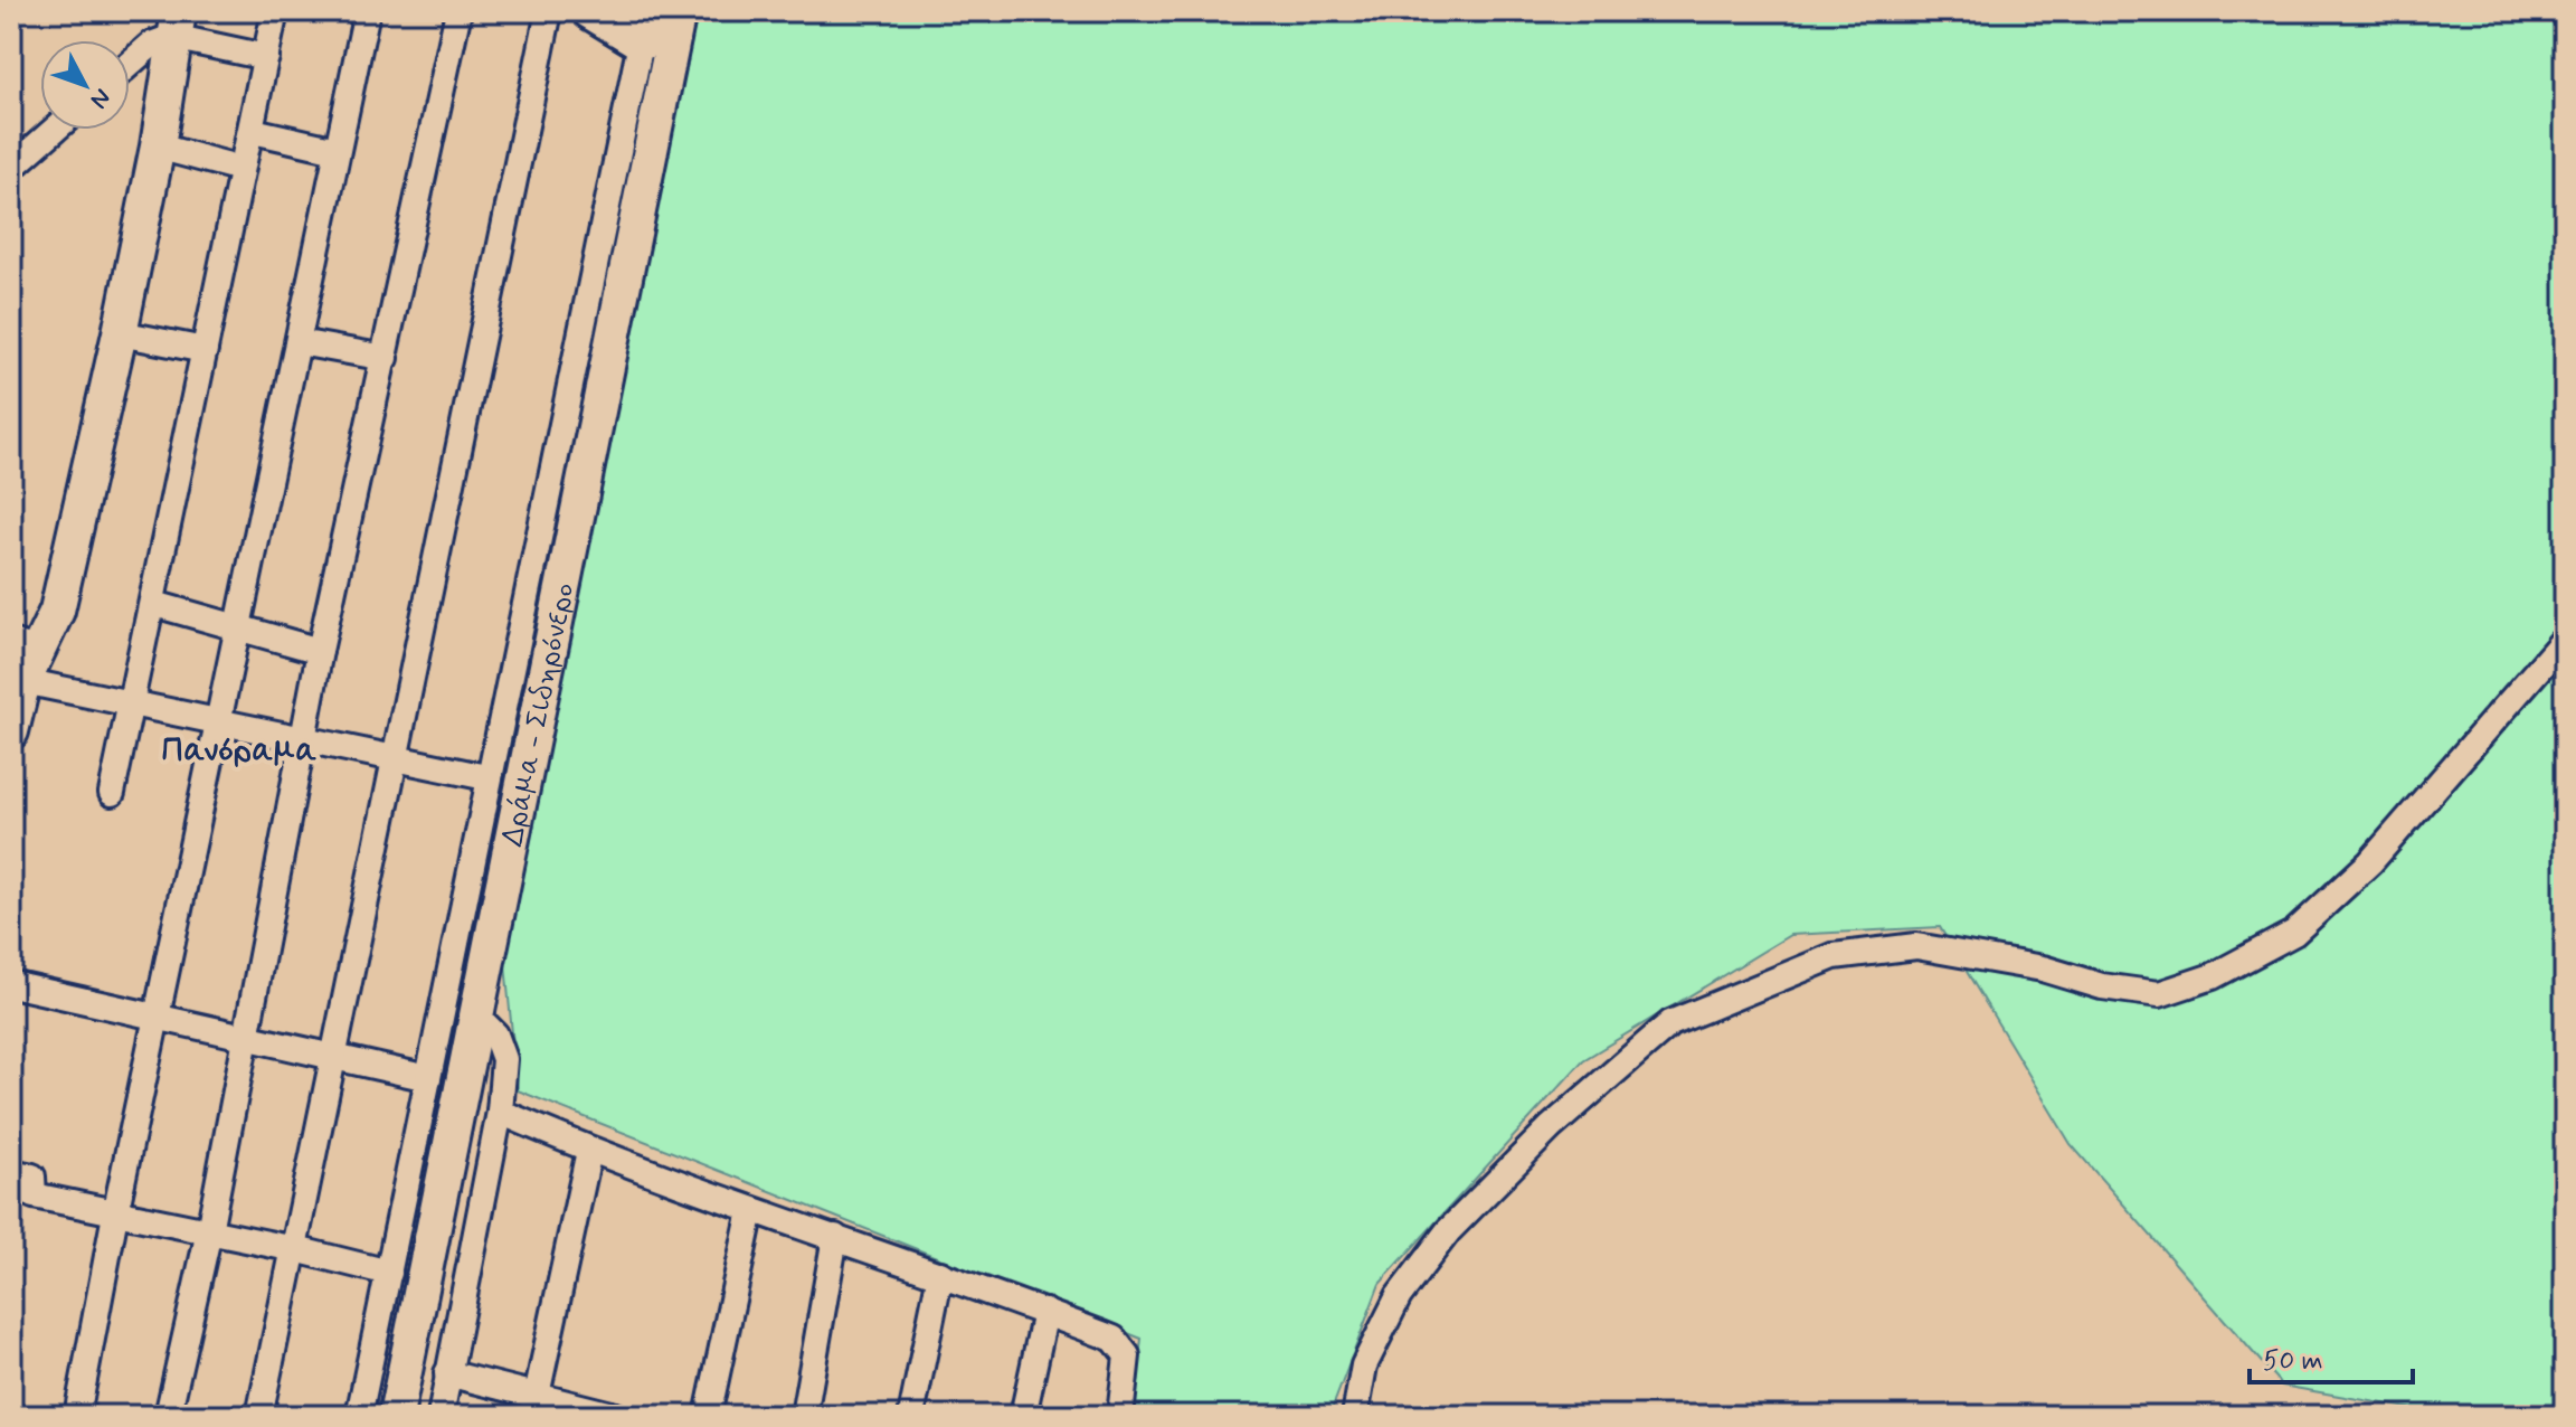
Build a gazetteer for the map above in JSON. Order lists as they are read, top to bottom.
{
  "streets": {
    "street": ["Δράμα - Σιδηρόνερο"]
  },
  "districts": ["Πανόραμα"],
  "scale_bar": "50 m",
  "north": "bottom right"
}
